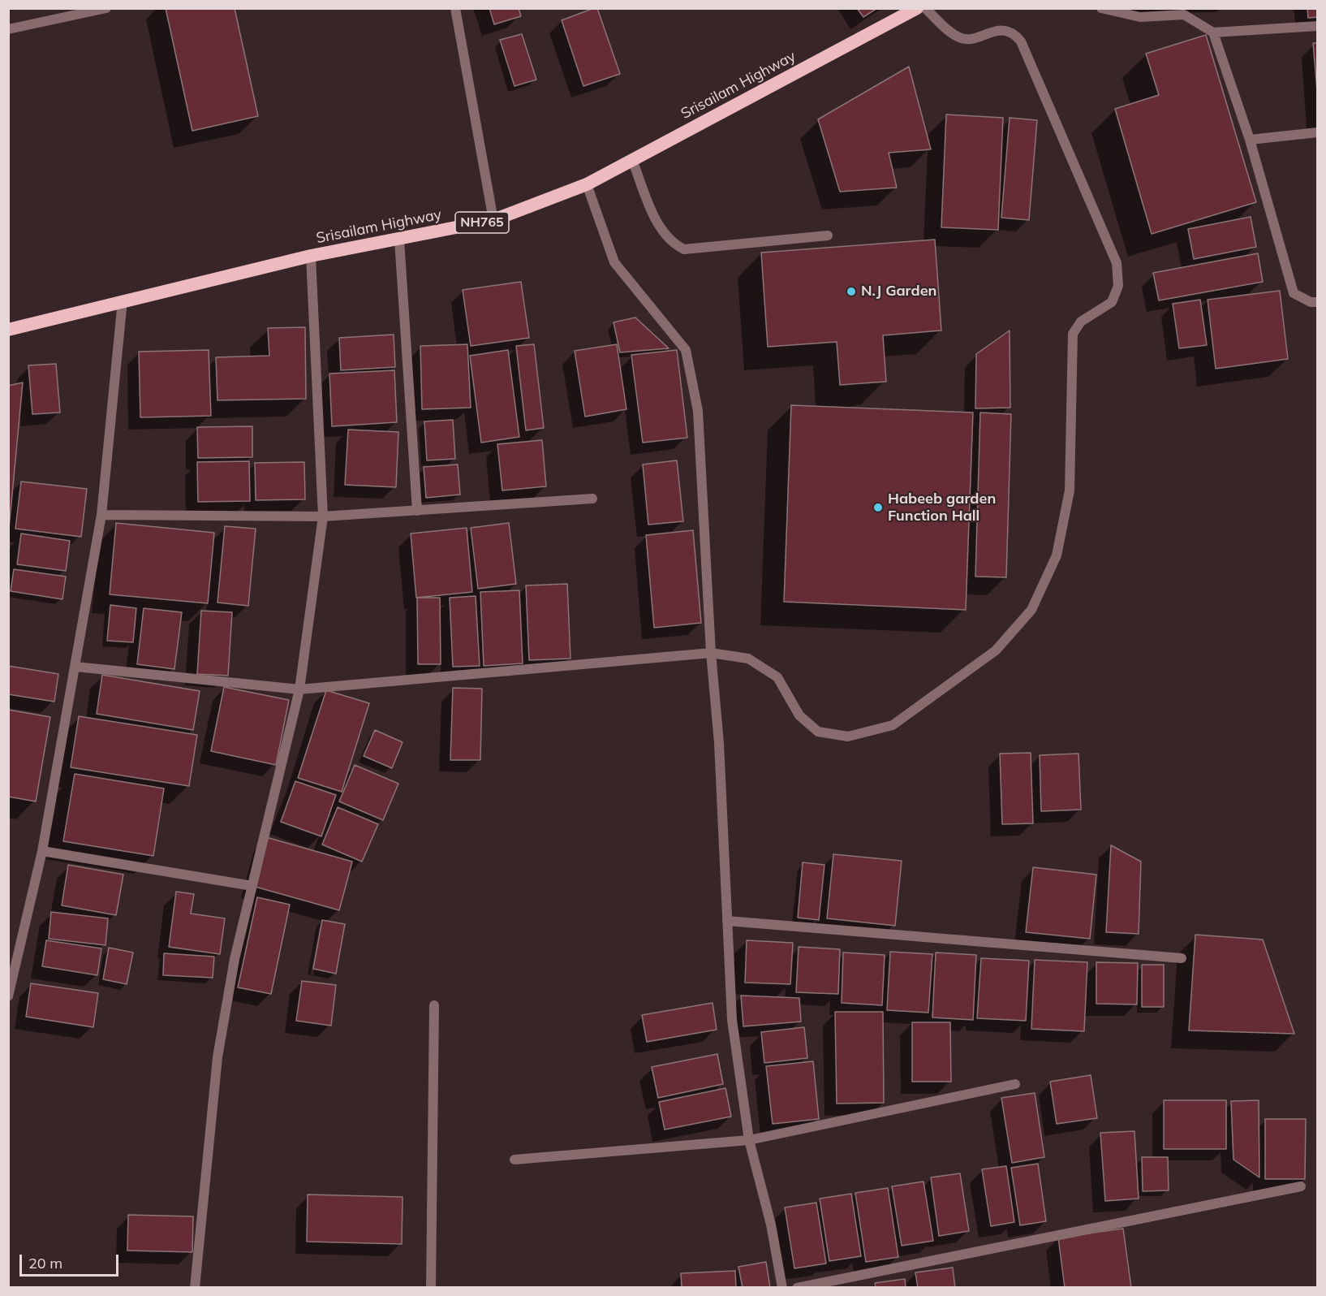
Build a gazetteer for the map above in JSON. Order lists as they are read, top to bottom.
{
  "streets": {
    "highway": ["Srisailam Highway", "NH765"]
  },
  "places": ["N.J Garden", "Habeeb garden Function Hall"],
  "scale_bar": "20 m"
}
